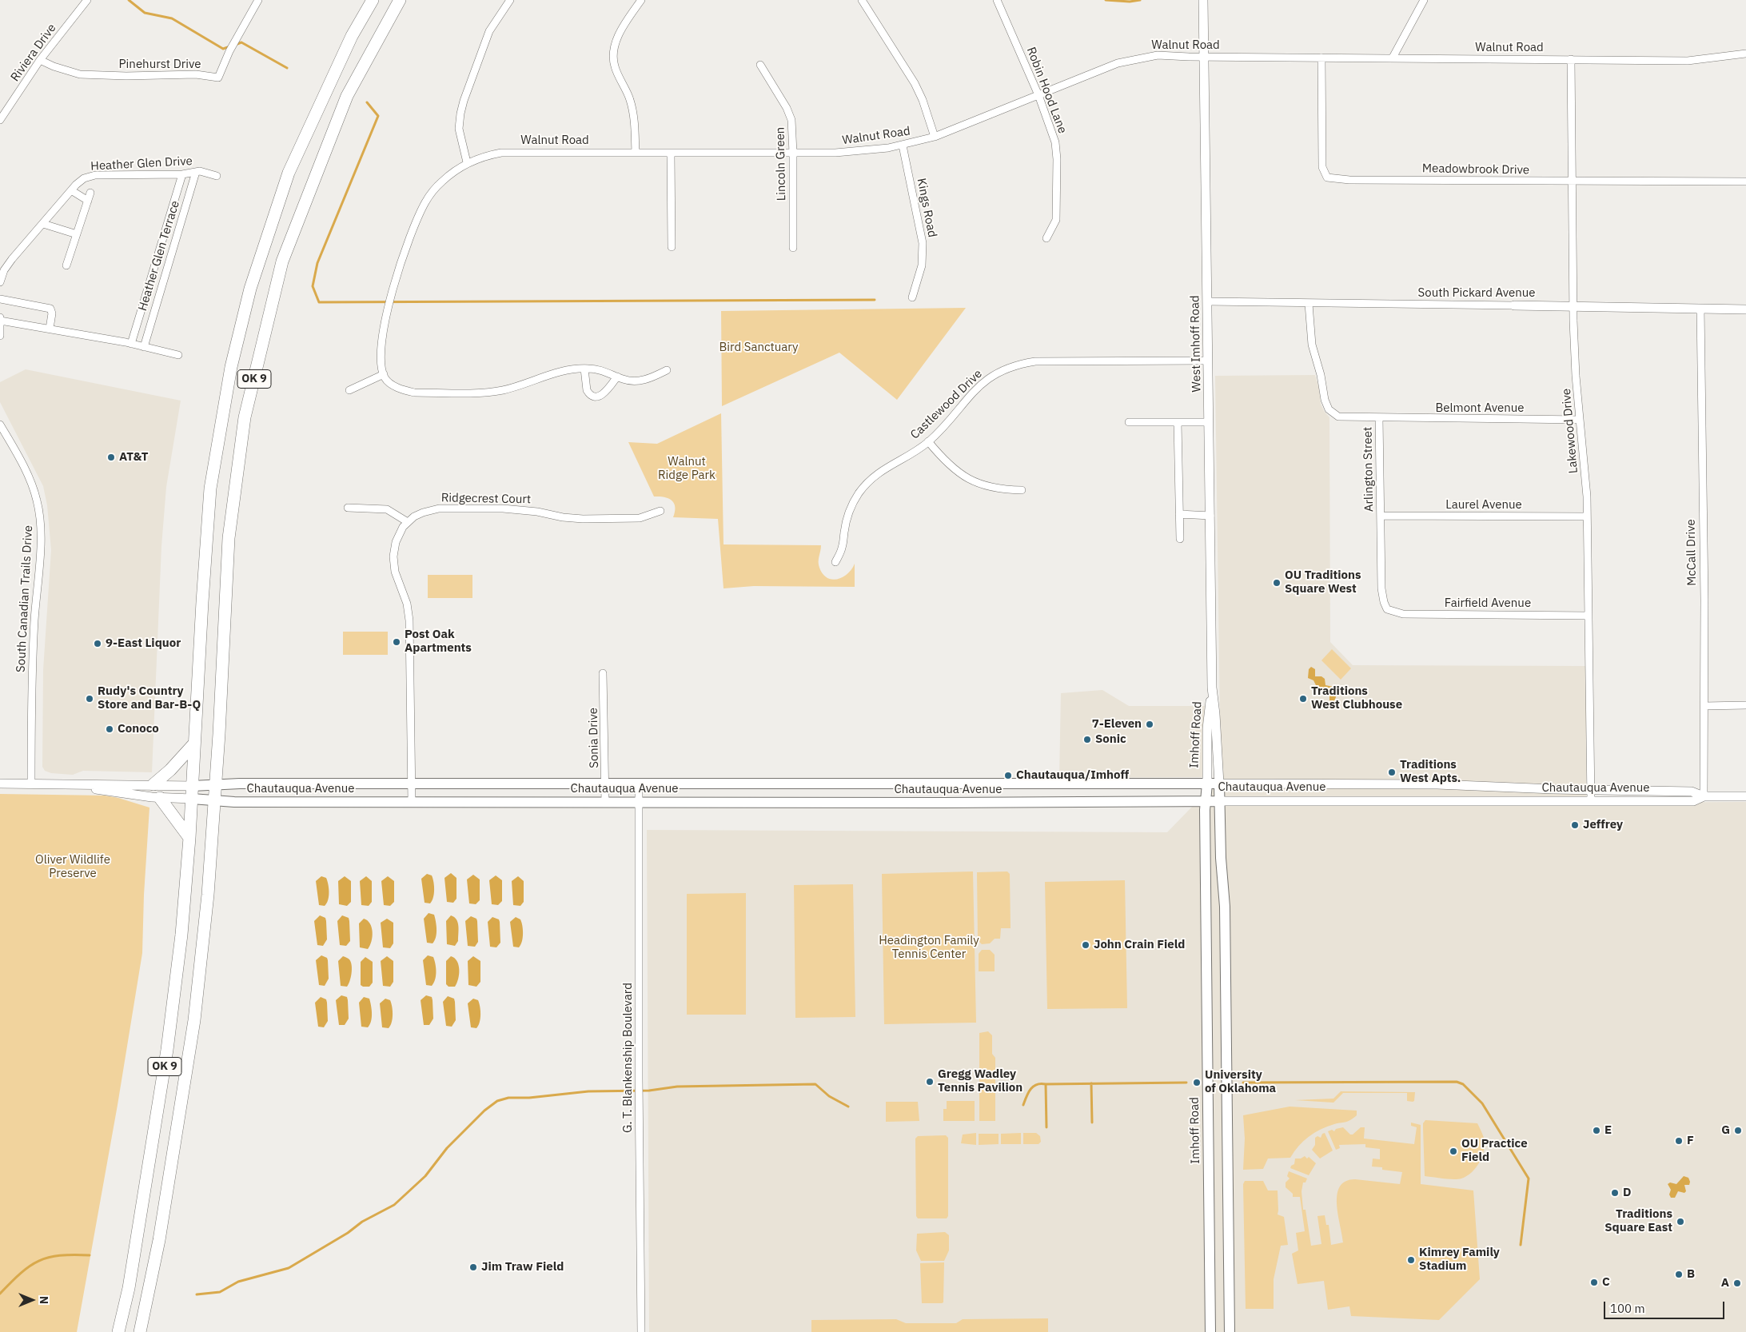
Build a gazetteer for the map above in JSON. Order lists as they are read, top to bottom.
{
  "streets": {
    "highway": ["OK 9"],
    "main road": ["Imhoff Road", "Chautauqua Avenue"],
    "street": [
      "Walnut Road",
      "Riviera Drive",
      "Pinehurst Drive",
      "Robin Hood Lane",
      "Heather Glen Drive",
      "Lincoln Green",
      "Meadowbrook Drive",
      "Kings Road",
      "Heather Glen Terrace",
      "South Pickard Avenue",
      "West Imhoff Road",
      "Castlewood Drive",
      "Belmont Avenue",
      "Lakewood Drive",
      "Arlington Street",
      "Ridgecrest Court",
      "Laurel Avenue",
      "McCall Drive",
      "South Canadian Trails Drive",
      "Fairfield Avenue",
      "Sonia Drive",
      "G. T. Blankenship Boulevard"
    ]
  },
  "crossings": [
    ["Walnut Road", "Robin Hood Lane"],
    ["Walnut Road", "Lincoln Green"],
    ["Walnut Road", "Meadowbrook Drive"],
    ["Walnut Road", "Kings Road"],
    ["Walnut Road", "West Imhoff Road"],
    ["Walnut Road", "Lakewood Drive"],
    ["Riviera Drive", "Pinehurst Drive"],
    ["Heather Glen Drive", "Heather Glen Terrace"],
    ["Meadowbrook Drive", "Lakewood Drive"],
    ["South Pickard Avenue", "West Imhoff Road"],
    ["South Pickard Avenue", "Lakewood Drive"],
    ["South Pickard Avenue", "Arlington Street"],
    ["South Pickard Avenue", "McCall Drive"],
    ["West Imhoff Road", "Castlewood Drive"],
    ["West Imhoff Road", "Imhoff Road"],
    ["OK 9", "Chautauqua Avenue"],
    ["Belmont Avenue", "Lakewood Drive"],
    ["Belmont Avenue", "Arlington Street"],
    ["Lakewood Drive", "Laurel Avenue"],
    ["Lakewood Drive", "Fairfield Avenue"],
    ["Lakewood Drive", "Chautauqua Avenue"],
    ["Arlington Street", "Laurel Avenue"],
    ["Arlington Street", "Fairfield Avenue"],
    ["Ridgecrest Court", "Chautauqua Avenue"],
    ["McCall Drive", "Chautauqua Avenue"],
    ["Imhoff Road", "Chautauqua Avenue"],
    ["Sonia Drive", "Chautauqua Avenue"],
    ["Chautauqua Avenue", "G. T. Blankenship Boulevard"]
  ],
  "parks": [
    "Bird Sanctuary",
    "Walnut Ridge Park",
    "Oliver Wildlife Preserve",
    "Headington Family Tennis Center"
  ],
  "places": [
    "AT&T",
    "OU Traditions Square West",
    "Post Oak Apartments",
    "9-East Liquor",
    "Rudy's Country Store and Bar-B-Q",
    "Traditions West Clubhouse",
    "7-Eleven",
    "Conoco",
    "Sonic",
    "Traditions West Apts.",
    "Chautauqua/Imhoff",
    "Jeffrey",
    "John Crain Field",
    "Gregg Wadley Tennis Pavilion",
    "University of Oklahoma",
    "E",
    "G",
    "F",
    "OU Practice Field",
    "D",
    "Traditions Square East",
    "Kimrey Family Stadium",
    "Jim Traw Field",
    "B",
    "C",
    "A"
  ],
  "scale_bar": "100 m",
  "north": "right"
}
